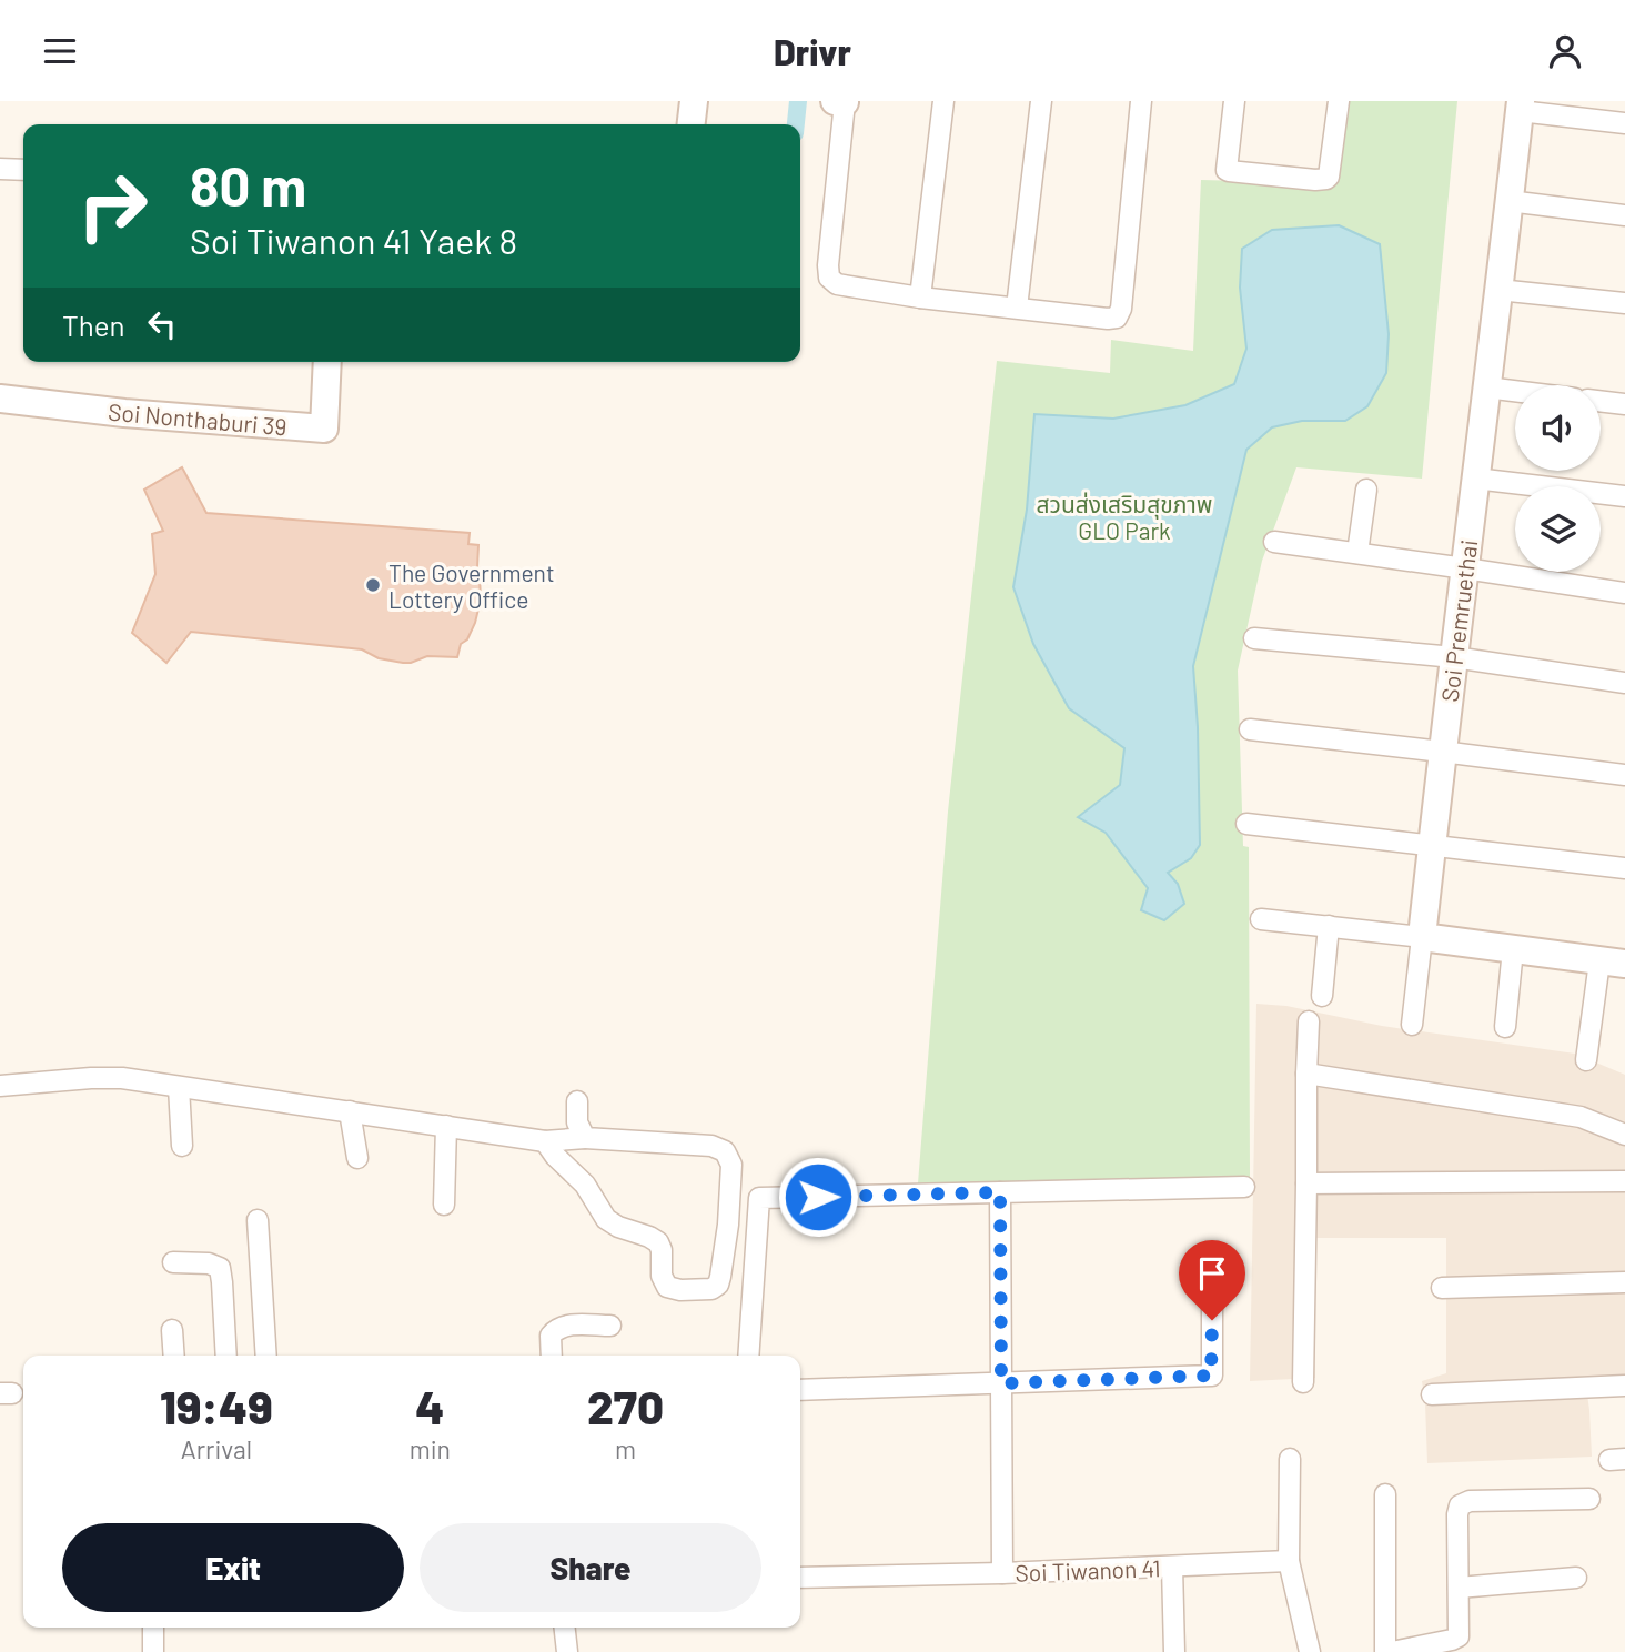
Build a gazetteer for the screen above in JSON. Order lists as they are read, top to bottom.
{
  "streets": {
    "street": ["Soi Nonthaburi 39", "Soi Premruethai", "Soi Tiwanon 41"]
  },
  "parks": ["สวนส่งเสริมสุขภาพ GLO Park"],
  "places": ["The Government Lottery Office"],
  "page": {
    "header": "Drivr",
    "turn": ["80 m", "Soi Tiwanon 41 Yaek 8"],
    "then": "Then",
    "eta": [
      "19:49",
      "Arrival",
      "4",
      "min",
      "270",
      "m"
    ],
    "buttons": ["Exit", "Share"]
  }
}
